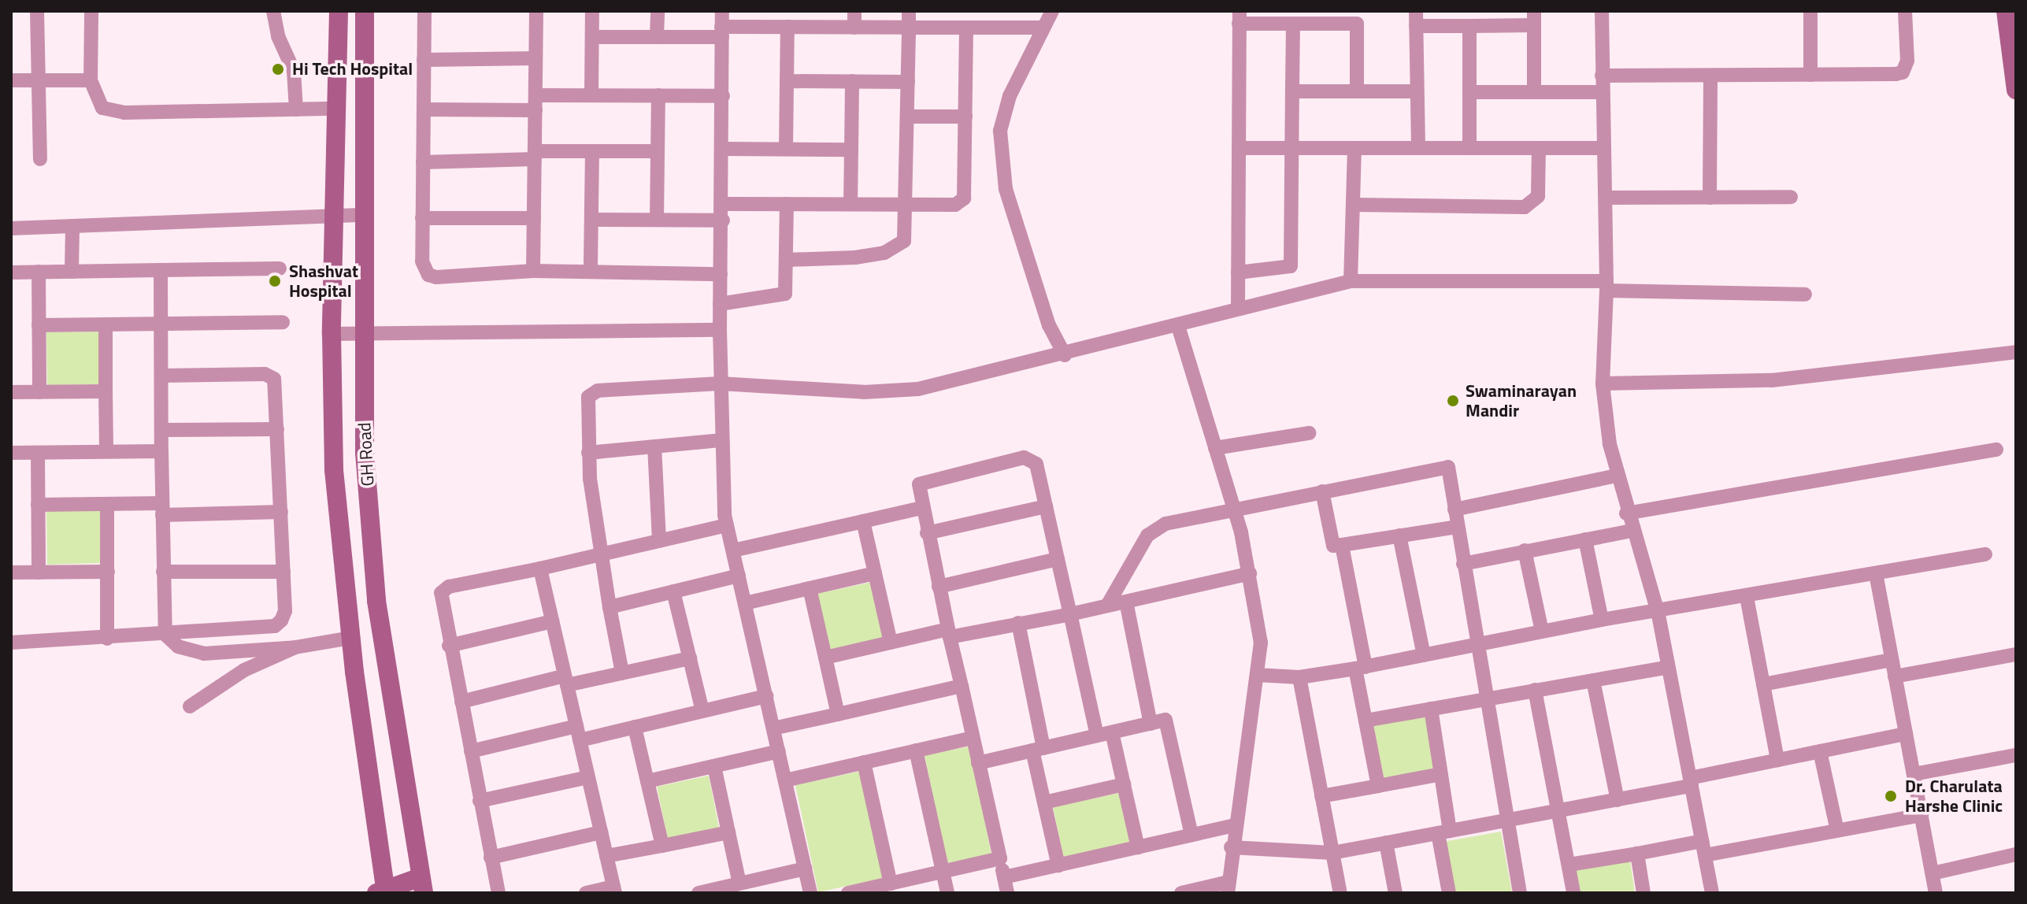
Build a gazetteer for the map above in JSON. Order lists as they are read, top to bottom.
{
  "streets": {
    "main road": ["GH Road"]
  },
  "places": [
    "Hi Tech Hospital",
    "Shashvat Hospital",
    "Swaminarayan Mandir",
    "Dr. Charulata Harshe Clinic"
  ]
}
